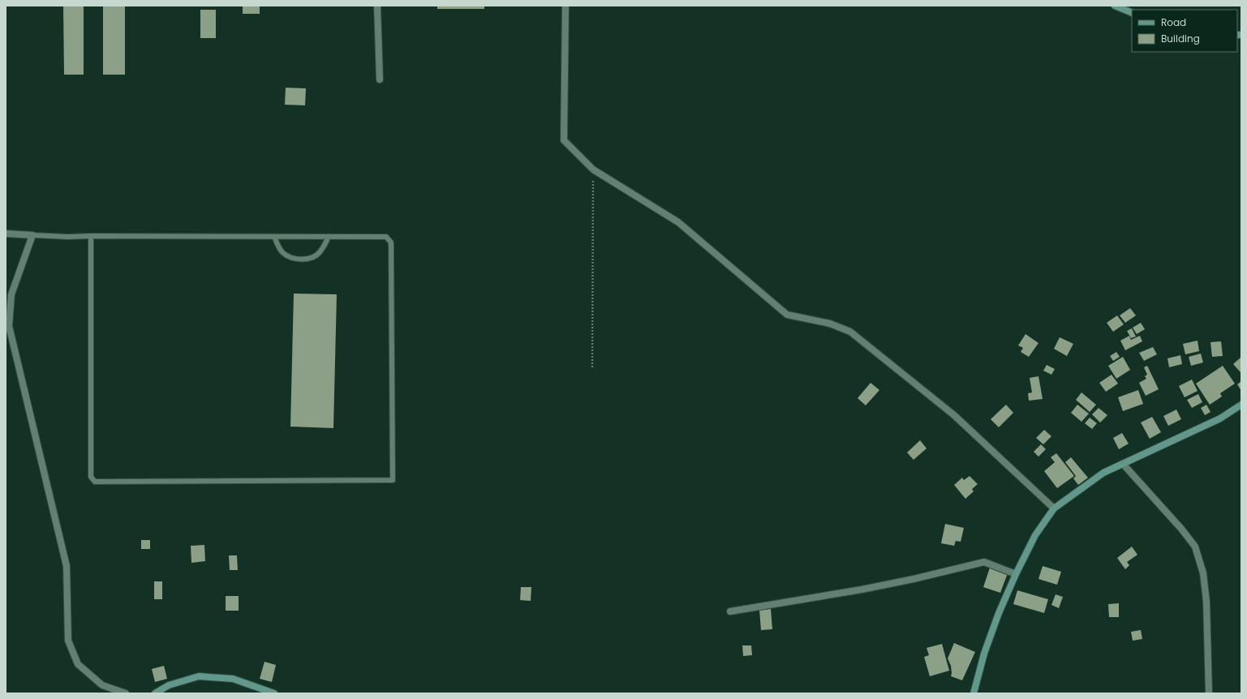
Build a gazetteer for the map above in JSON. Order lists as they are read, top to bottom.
{
  "legend": ["Road", "Building"]
}
